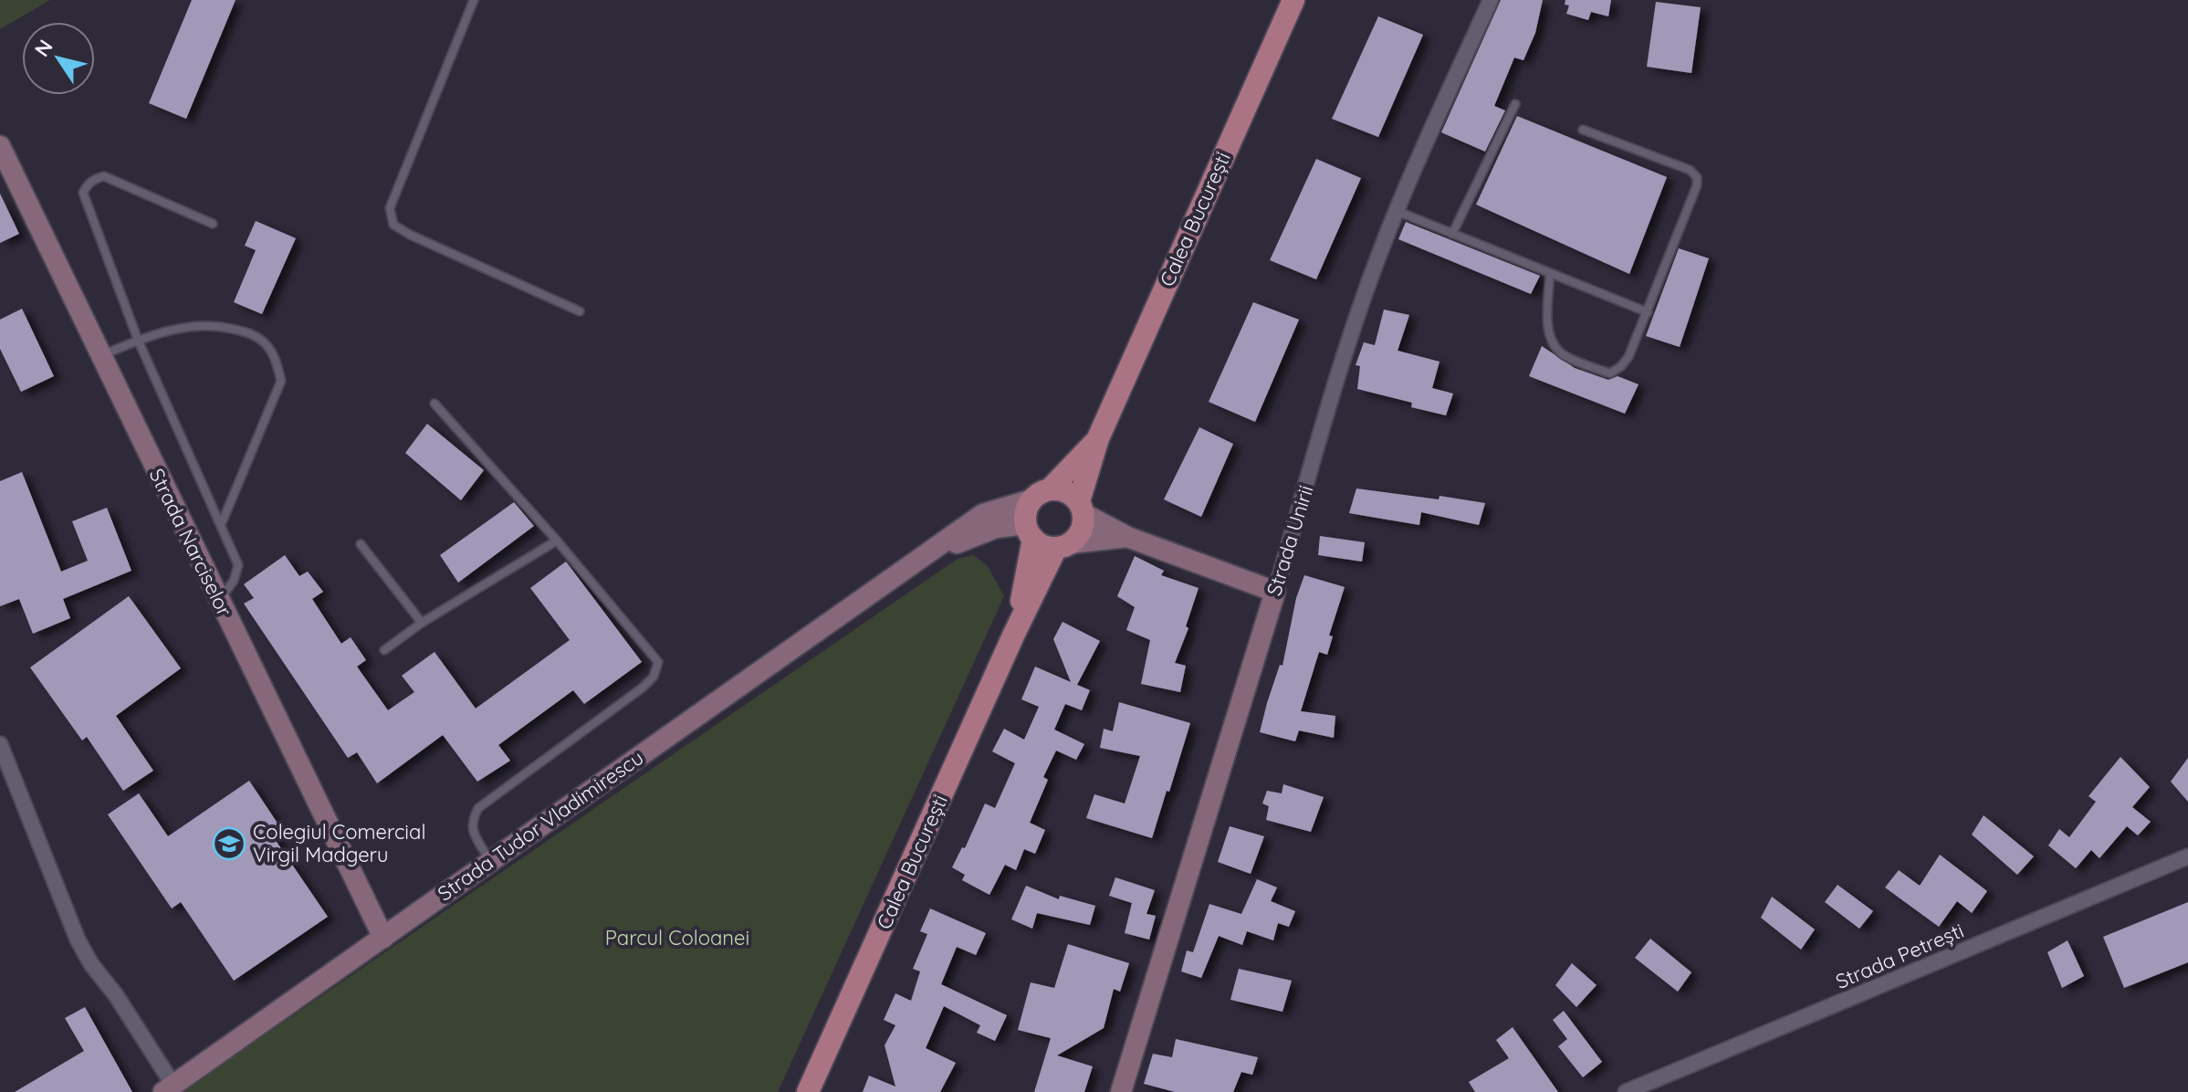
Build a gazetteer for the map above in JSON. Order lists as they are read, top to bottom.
{
  "streets": {
    "main road": [
      "Calea București",
      "Strada Unirii",
      "Strada Narciselor",
      "Strada Tudor Vladimirescu"
    ],
    "street": ["Strada Petrești"]
  },
  "crossings": [
    ["Calea București", "Strada Tudor Vladimirescu"],
    ["Strada Narciselor", "Strada Tudor Vladimirescu"]
  ],
  "parks": ["Parcul Coloanei"],
  "places": {
    "school or university": ["Colegiul Comercial Virgil Madgeru"]
  },
  "north": "top left"
}
